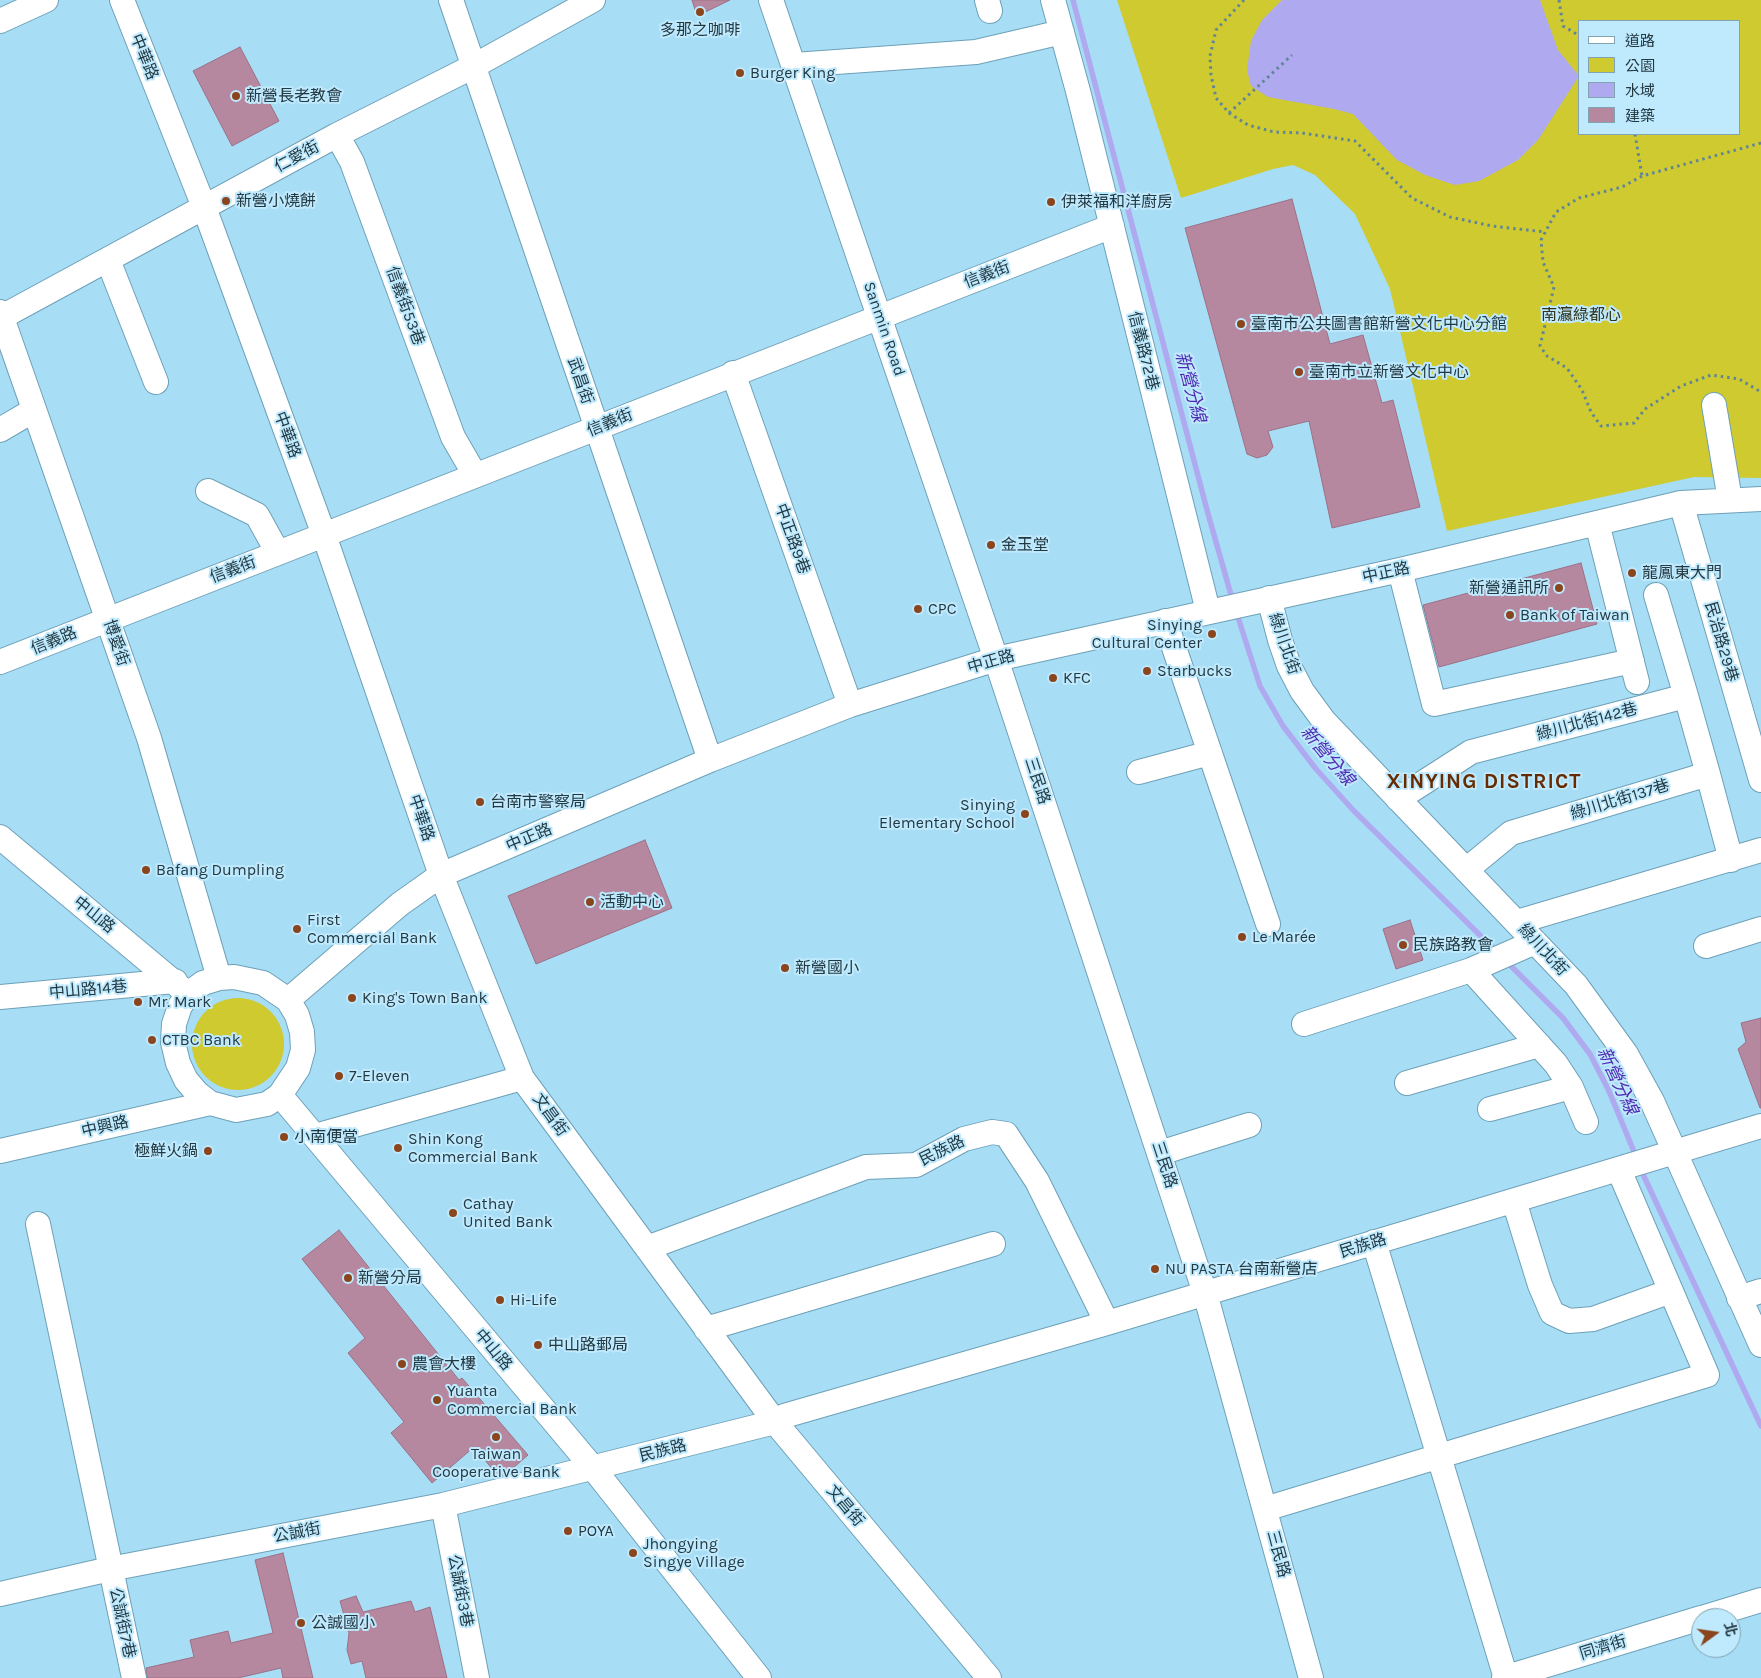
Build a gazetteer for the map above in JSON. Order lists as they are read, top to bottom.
{
  "streets": {
    "street": [
      "中華路",
      "仁愛街",
      "信義街",
      "信義街53巷",
      "Sanmin Road",
      "信義路72巷",
      "武昌街",
      "中正路9巷",
      "中正路",
      "信義路",
      "民治路29巷",
      "博愛街",
      "綠川北街",
      "綠川北街142巷",
      "三民路",
      "綠川北街137巷",
      "中山路",
      "中山路14巷",
      "文昌街",
      "中興路",
      "民族路",
      "公誠街",
      "公誠街3巷",
      "公誠街7巷",
      "同濟街"
    ]
  },
  "crossings": [
    ["中華路", "仁愛街"],
    ["中華路", "信義街"],
    ["中華路", "中正路"],
    ["中華路", "文昌街"],
    ["仁愛街", "信義街53巷"],
    ["仁愛街", "武昌街"],
    ["仁愛街", "博愛街"],
    ["信義街", "信義街53巷"],
    ["信義街", "Sanmin Road"],
    ["信義街", "信義路72巷"],
    ["信義街", "武昌街"],
    ["信義街", "中正路9巷"],
    ["信義街", "信義路"],
    ["信義街", "博愛街"],
    ["Sanmin Road", "中正路"],
    ["Sanmin Road", "三民路"],
    ["信義路72巷", "中正路"],
    ["武昌街", "中正路"],
    ["中正路9巷", "中正路"],
    ["中正路", "民治路29巷"],
    ["中正路", "博愛街"],
    ["中正路", "綠川北街"],
    ["中正路", "三民路"],
    ["中正路", "中山路"],
    ["中正路", "中山路14巷"],
    ["中正路", "文昌街"],
    ["中正路", "中興路"],
    ["信義路", "博愛街"],
    ["博愛街", "中山路"],
    ["博愛街", "中山路14巷"],
    ["博愛街", "中興路"],
    ["綠川北街", "綠川北街142巷"],
    ["綠川北街", "綠川北街137巷"],
    ["綠川北街", "民族路"],
    ["三民路", "民族路"],
    ["中山路", "中山路14巷"],
    ["中山路", "中興路"],
    ["中山路", "民族路"],
    ["中山路", "公誠街"],
    ["中山路14巷", "中興路"],
    ["文昌街", "民族路"],
    ["民族路", "公誠街"],
    ["公誠街", "公誠街3巷"],
    ["公誠街", "公誠街7巷"]
  ],
  "districts": ["XINYING DISTRICT"],
  "water": ["新營分線"],
  "parks": ["南瀛綠都心"],
  "places": [
    "多那之咖啡",
    "Burger King",
    "新營長老教會",
    "新營小燒餅",
    "伊萊福和洋廚房",
    "臺南市公共圖書館新營文化中心分館",
    "臺南市立新營文化中心",
    "金玉堂",
    "龍鳳東大門",
    "新營通訊所",
    "CPC",
    "Bank of Taiwan",
    "Sinying Cultural Center",
    "Starbucks",
    "KFC",
    "台南市警察局",
    "Sinying Elementary School",
    "Bafang Dumpling",
    "活動中心",
    "First Commercial Bank",
    "Le Marée",
    "民族路教會",
    "新營國小",
    "King's Town Bank",
    "Mr. Mark",
    "CTBC Bank",
    "7-Eleven",
    "小南便當",
    "Shin Kong Commercial Bank",
    "極鮮火鍋",
    "Cathay United Bank",
    "NU PASTA 台南新營店",
    "新營分局",
    "Hi-Life",
    "中山路郵局",
    "農會大樓",
    "Yuanta Commercial Bank",
    "Taiwan Cooperative Bank",
    "POYA",
    "Jhongying Singye Village",
    "公誠國小"
  ],
  "legend": [
    "道路",
    "公園",
    "水域",
    "建築"
  ],
  "north": "right"
}
